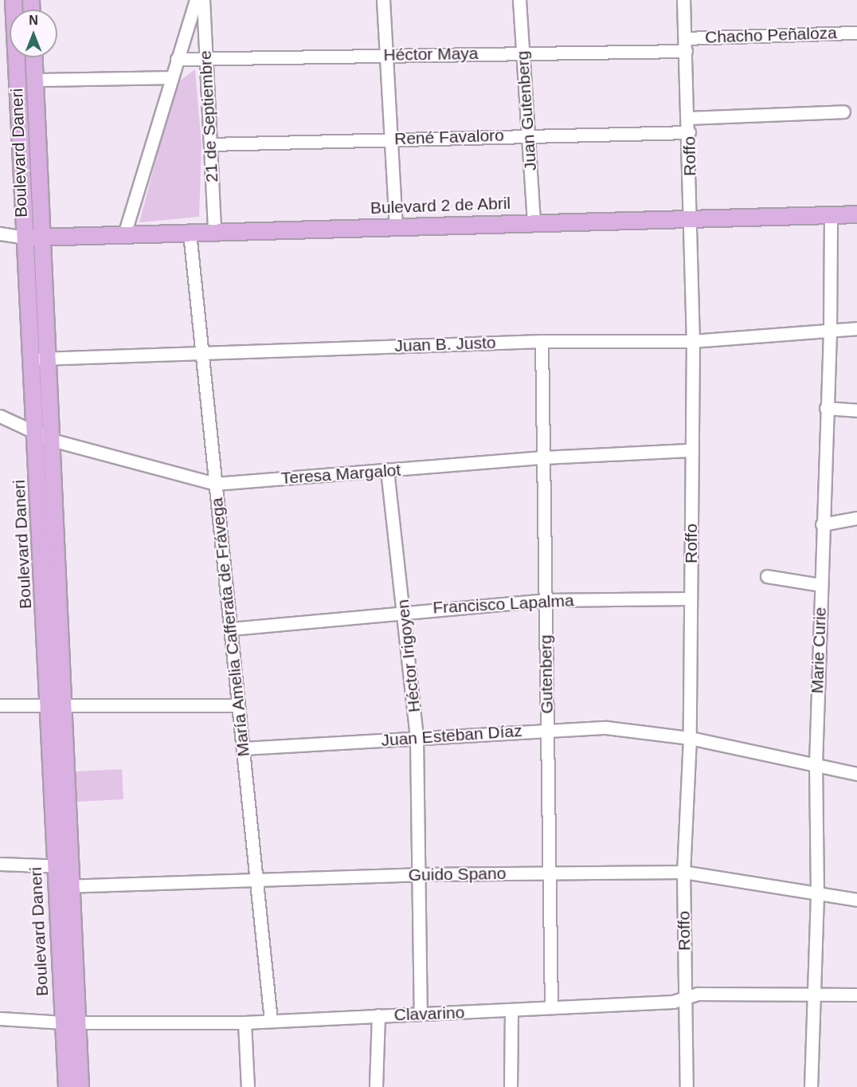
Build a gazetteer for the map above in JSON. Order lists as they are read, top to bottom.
{
  "streets": {
    "main road": ["Boulevard Daneri", "Bulevard 2 de Abril"],
    "street": [
      "Chacho Peñaloza",
      "Héctor Maya",
      "Juan Gutenberg",
      "21 de Septiembre",
      "René Favaloro",
      "Roffo",
      "Juan B. Justo",
      "Teresa Margalot",
      "Francisco Lapalma",
      "María Amelia Cafferata de Frávega",
      "Marie Curie",
      "Héctor Irigoyen",
      "Gutenberg",
      "Juan Esteban Díaz",
      "Guido Spano",
      "Clavarino"
    ]
  },
  "crossings": [
    ["Chacho Peñaloza", "Roffo"],
    ["Héctor Maya", "Juan Gutenberg"],
    ["Héctor Maya", "21 de Septiembre"],
    ["Héctor Maya", "Roffo"],
    ["Juan Gutenberg", "René Favaloro"],
    ["Juan Gutenberg", "Bulevard 2 de Abril"],
    ["21 de Septiembre", "René Favaloro"],
    ["21 de Septiembre", "Bulevard 2 de Abril"],
    ["René Favaloro", "Roffo"],
    ["Boulevard Daneri", "Bulevard 2 de Abril"],
    ["Boulevard Daneri", "Juan B. Justo"],
    ["Boulevard Daneri", "Teresa Margalot"],
    ["Boulevard Daneri", "Guido Spano"],
    ["Boulevard Daneri", "Clavarino"],
    ["Roffo", "Bulevard 2 de Abril"],
    ["Roffo", "Juan B. Justo"],
    ["Roffo", "Teresa Margalot"],
    ["Roffo", "Francisco Lapalma"],
    ["Roffo", "Juan Esteban Díaz"],
    ["Roffo", "Guido Spano"],
    ["Roffo", "Clavarino"],
    ["Bulevard 2 de Abril", "María Amelia Cafferata de Frávega"],
    ["Bulevard 2 de Abril", "Marie Curie"],
    ["Juan B. Justo", "María Amelia Cafferata de Frávega"],
    ["Juan B. Justo", "Marie Curie"],
    ["Juan B. Justo", "Gutenberg"],
    ["Teresa Margalot", "María Amelia Cafferata de Frávega"],
    ["Teresa Margalot", "Héctor Irigoyen"],
    ["Teresa Margalot", "Gutenberg"],
    ["Francisco Lapalma", "María Amelia Cafferata de Frávega"],
    ["Francisco Lapalma", "Héctor Irigoyen"],
    ["Francisco Lapalma", "Gutenberg"],
    ["María Amelia Cafferata de Frávega", "Juan Esteban Díaz"],
    ["María Amelia Cafferata de Frávega", "Guido Spano"],
    ["María Amelia Cafferata de Frávega", "Clavarino"],
    ["Marie Curie", "Juan Esteban Díaz"],
    ["Marie Curie", "Guido Spano"],
    ["Marie Curie", "Clavarino"],
    ["Héctor Irigoyen", "Juan Esteban Díaz"],
    ["Héctor Irigoyen", "Guido Spano"],
    ["Héctor Irigoyen", "Clavarino"],
    ["Gutenberg", "Juan Esteban Díaz"],
    ["Gutenberg", "Guido Spano"],
    ["Gutenberg", "Clavarino"]
  ],
  "north": "top"
}
